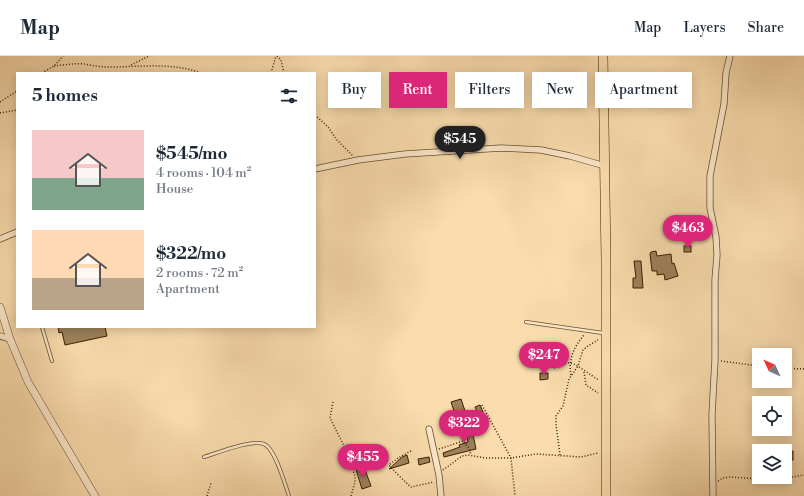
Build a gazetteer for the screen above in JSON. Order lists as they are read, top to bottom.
{
  "north": "top left",
  "page": {
    "header": "Map",
    "nav": ["Map", "Layers", "Share"],
    "chip": [
      "Buy",
      "Rent",
      "Filters",
      "New",
      "Apartment"
    ],
    "heading": "5 homes",
    "list": [
      {
        "name": "$545/mo",
        "note": "4 rooms · 104 m² · House"
      },
      {
        "name": "$322/mo",
        "note": "2 rooms · 72 m² · Apartment"
      }
    ],
    "price": [
      "$545",
      "$463",
      "$247",
      "$322",
      "$455"
    ]
  }
}
